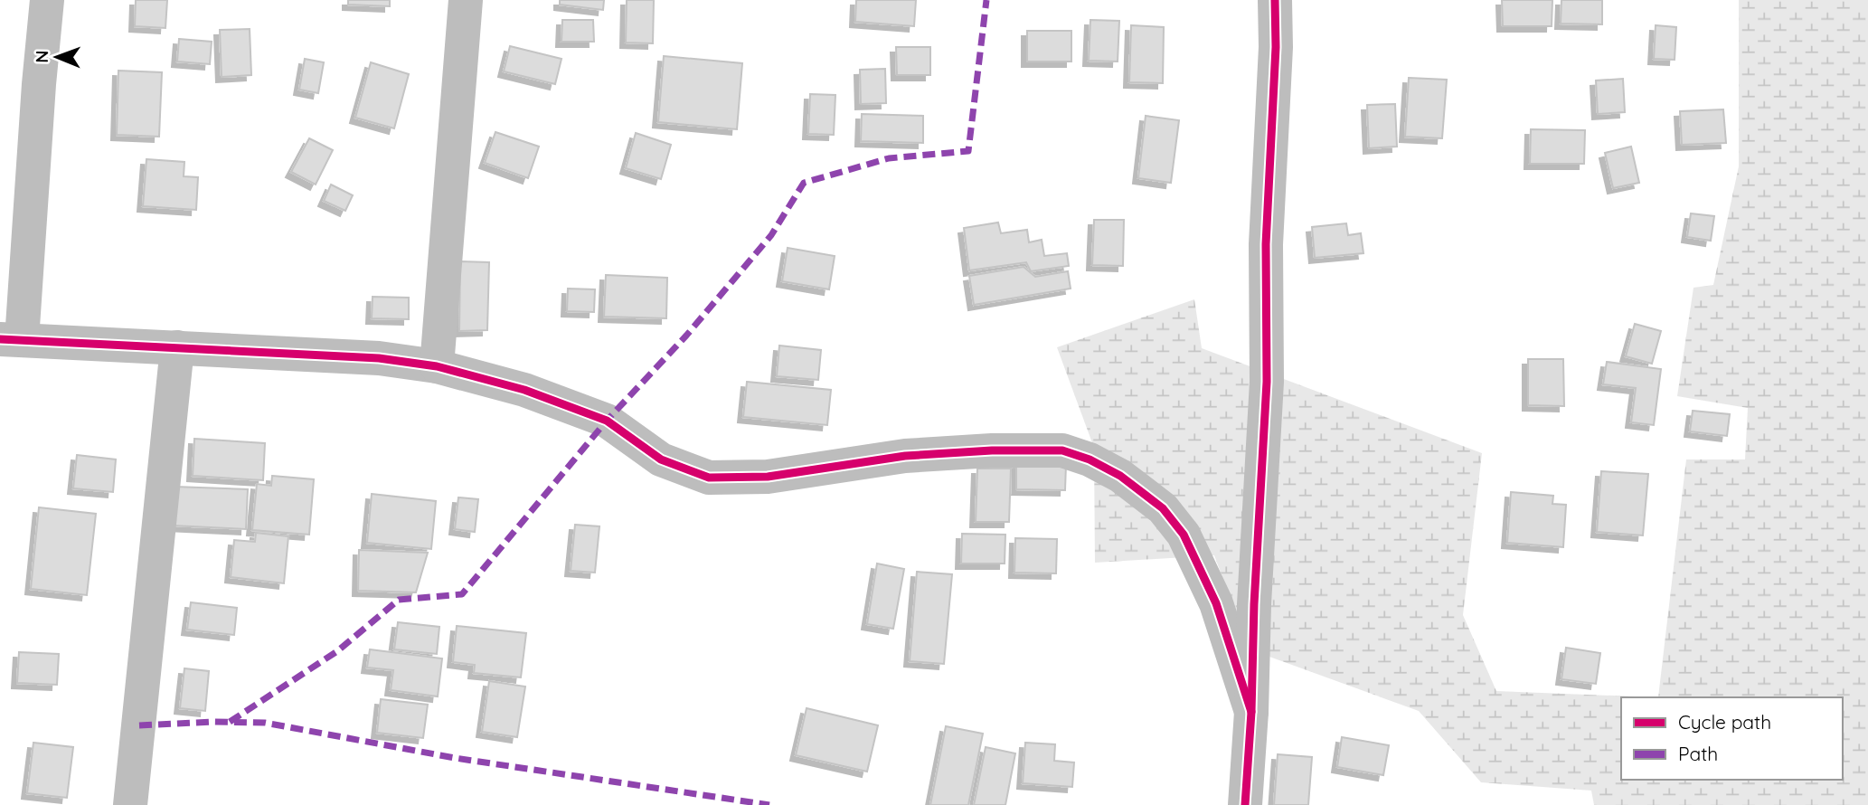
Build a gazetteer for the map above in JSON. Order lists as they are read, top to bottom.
{
  "legend": ["Cycle path", "Path"],
  "north": "left"
}
